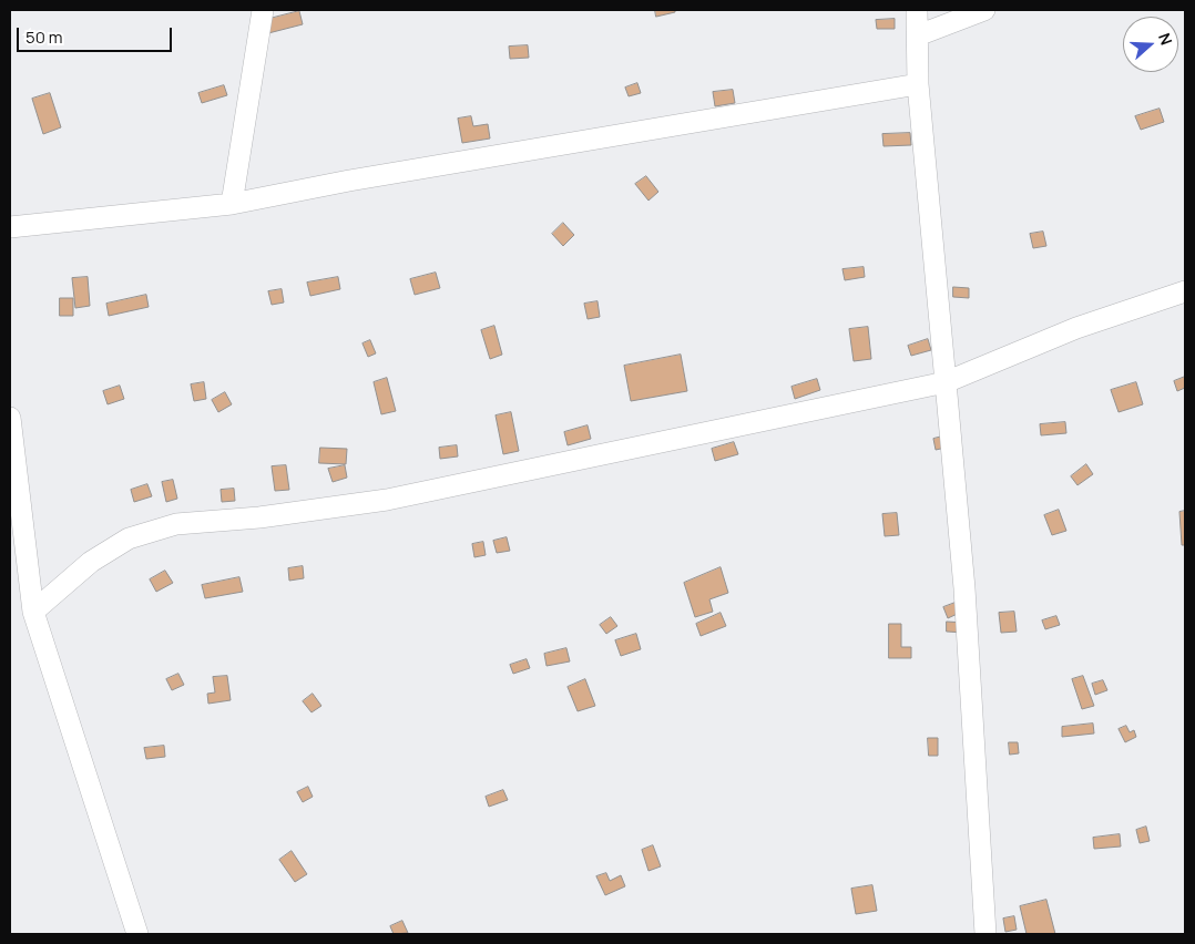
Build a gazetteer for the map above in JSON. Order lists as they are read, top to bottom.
{
  "scale_bar": "50 m",
  "north": "right"
}
